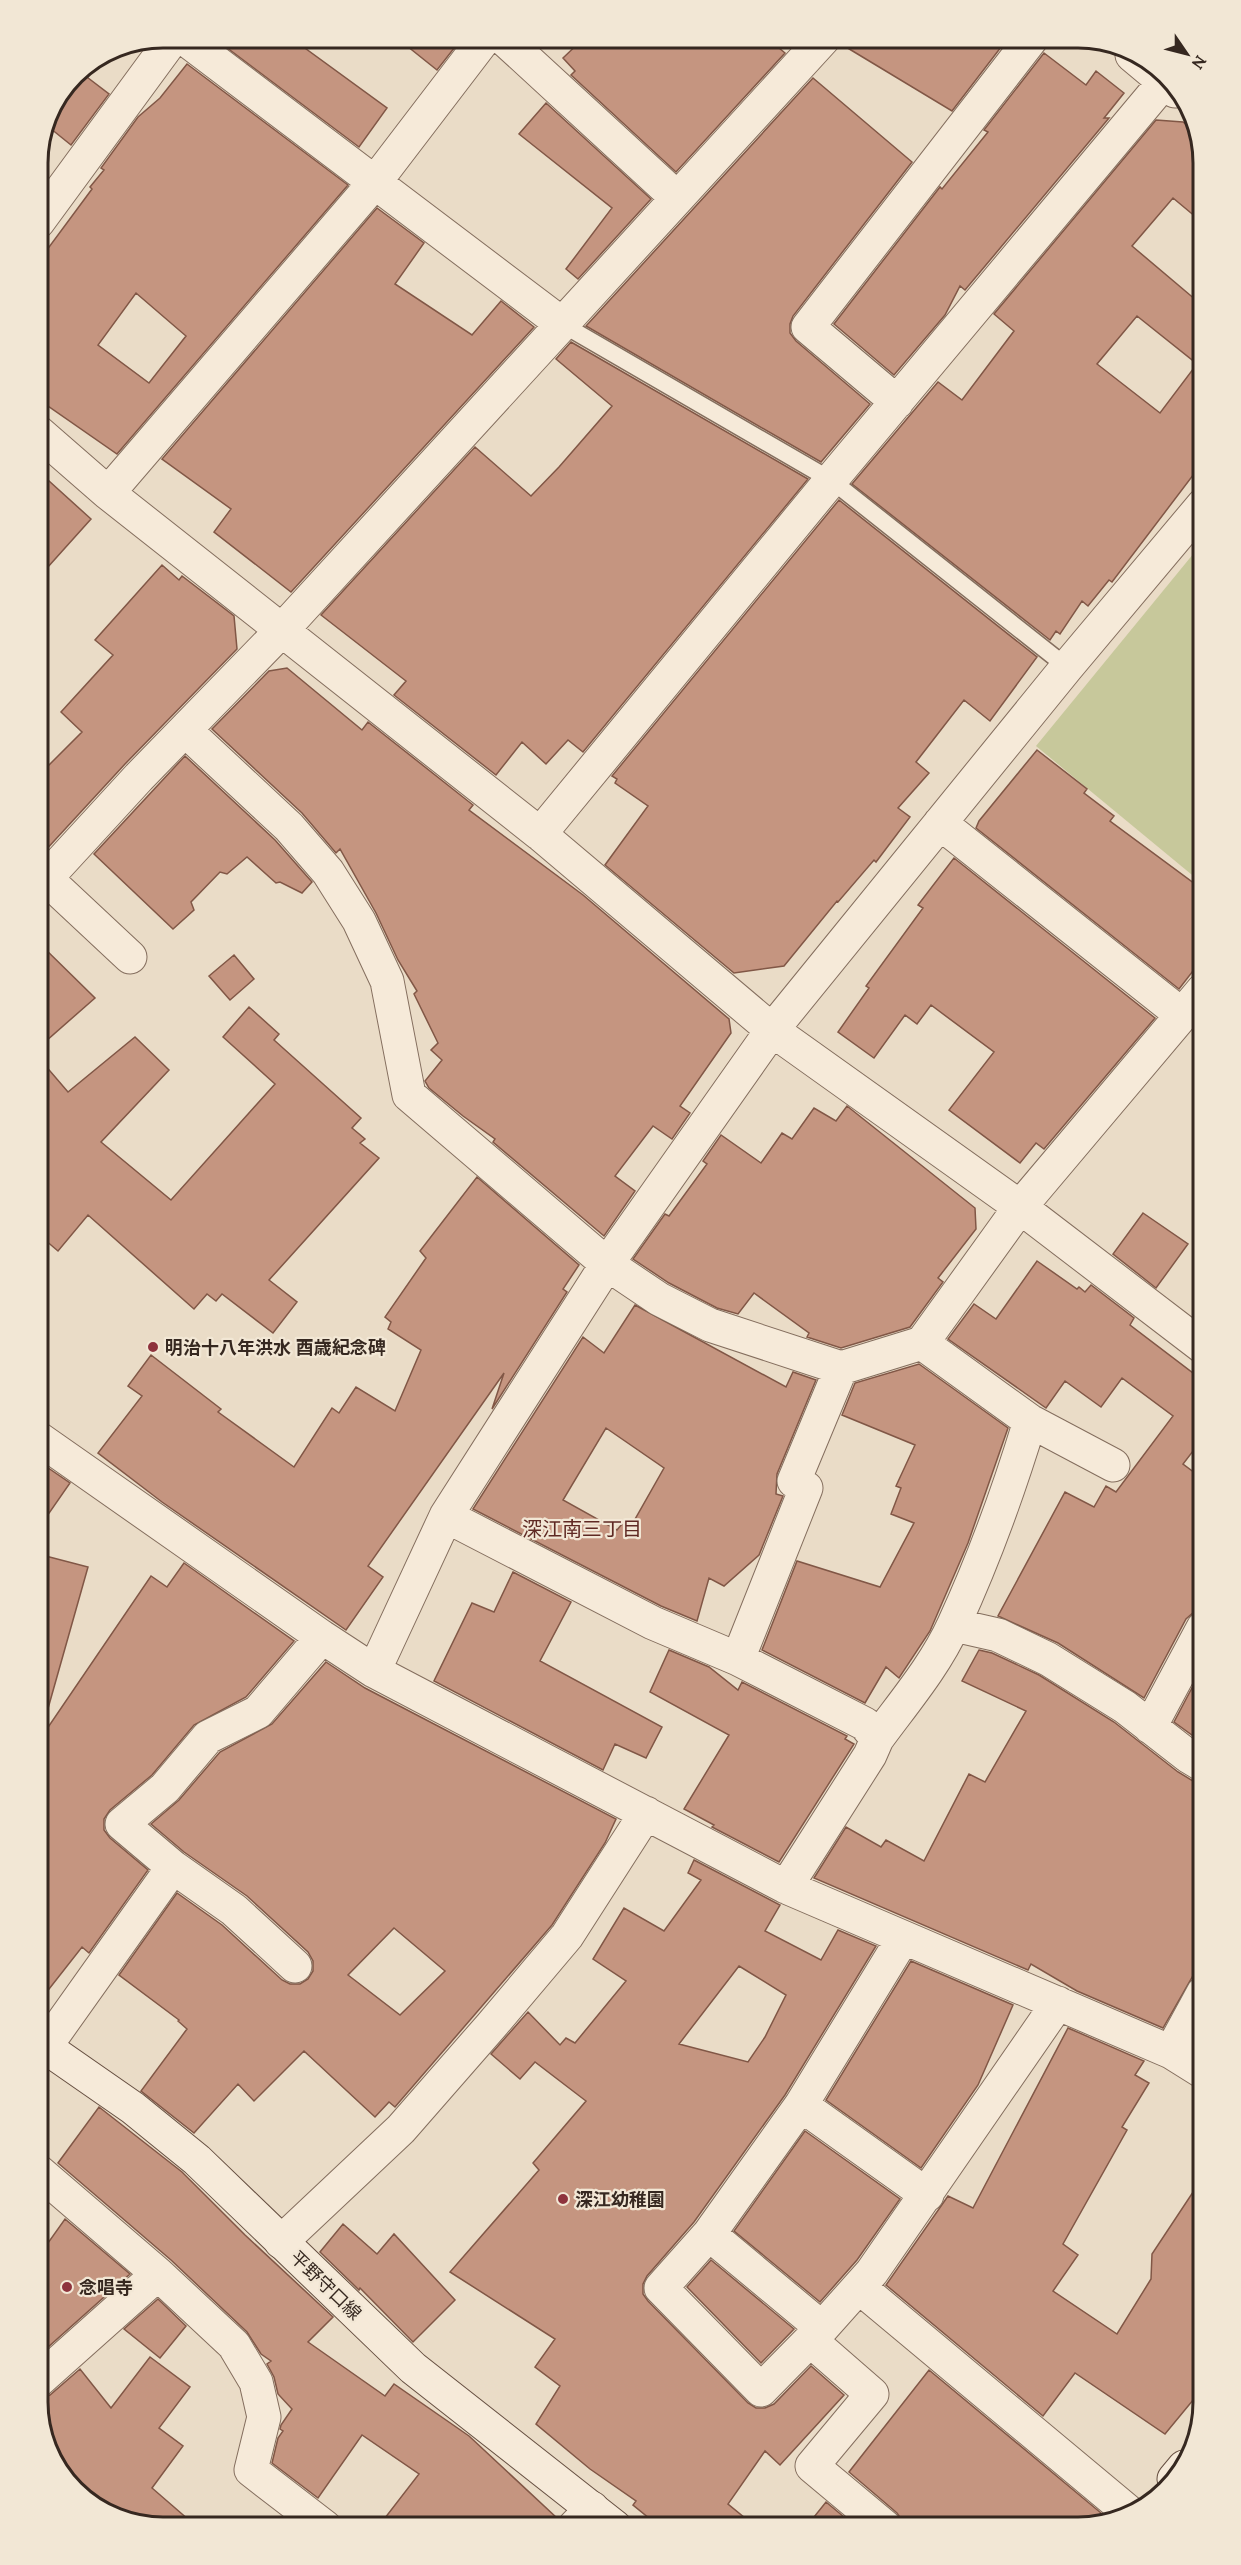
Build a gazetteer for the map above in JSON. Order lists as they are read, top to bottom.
{
  "streets": {
    "street": ["平野守口線"]
  },
  "districts": ["深江南三丁目"],
  "places": ["明治十八年洪水 酉歳紀念碑", "深江幼稚園", "念唱寺"],
  "north": "bottom right"
}
